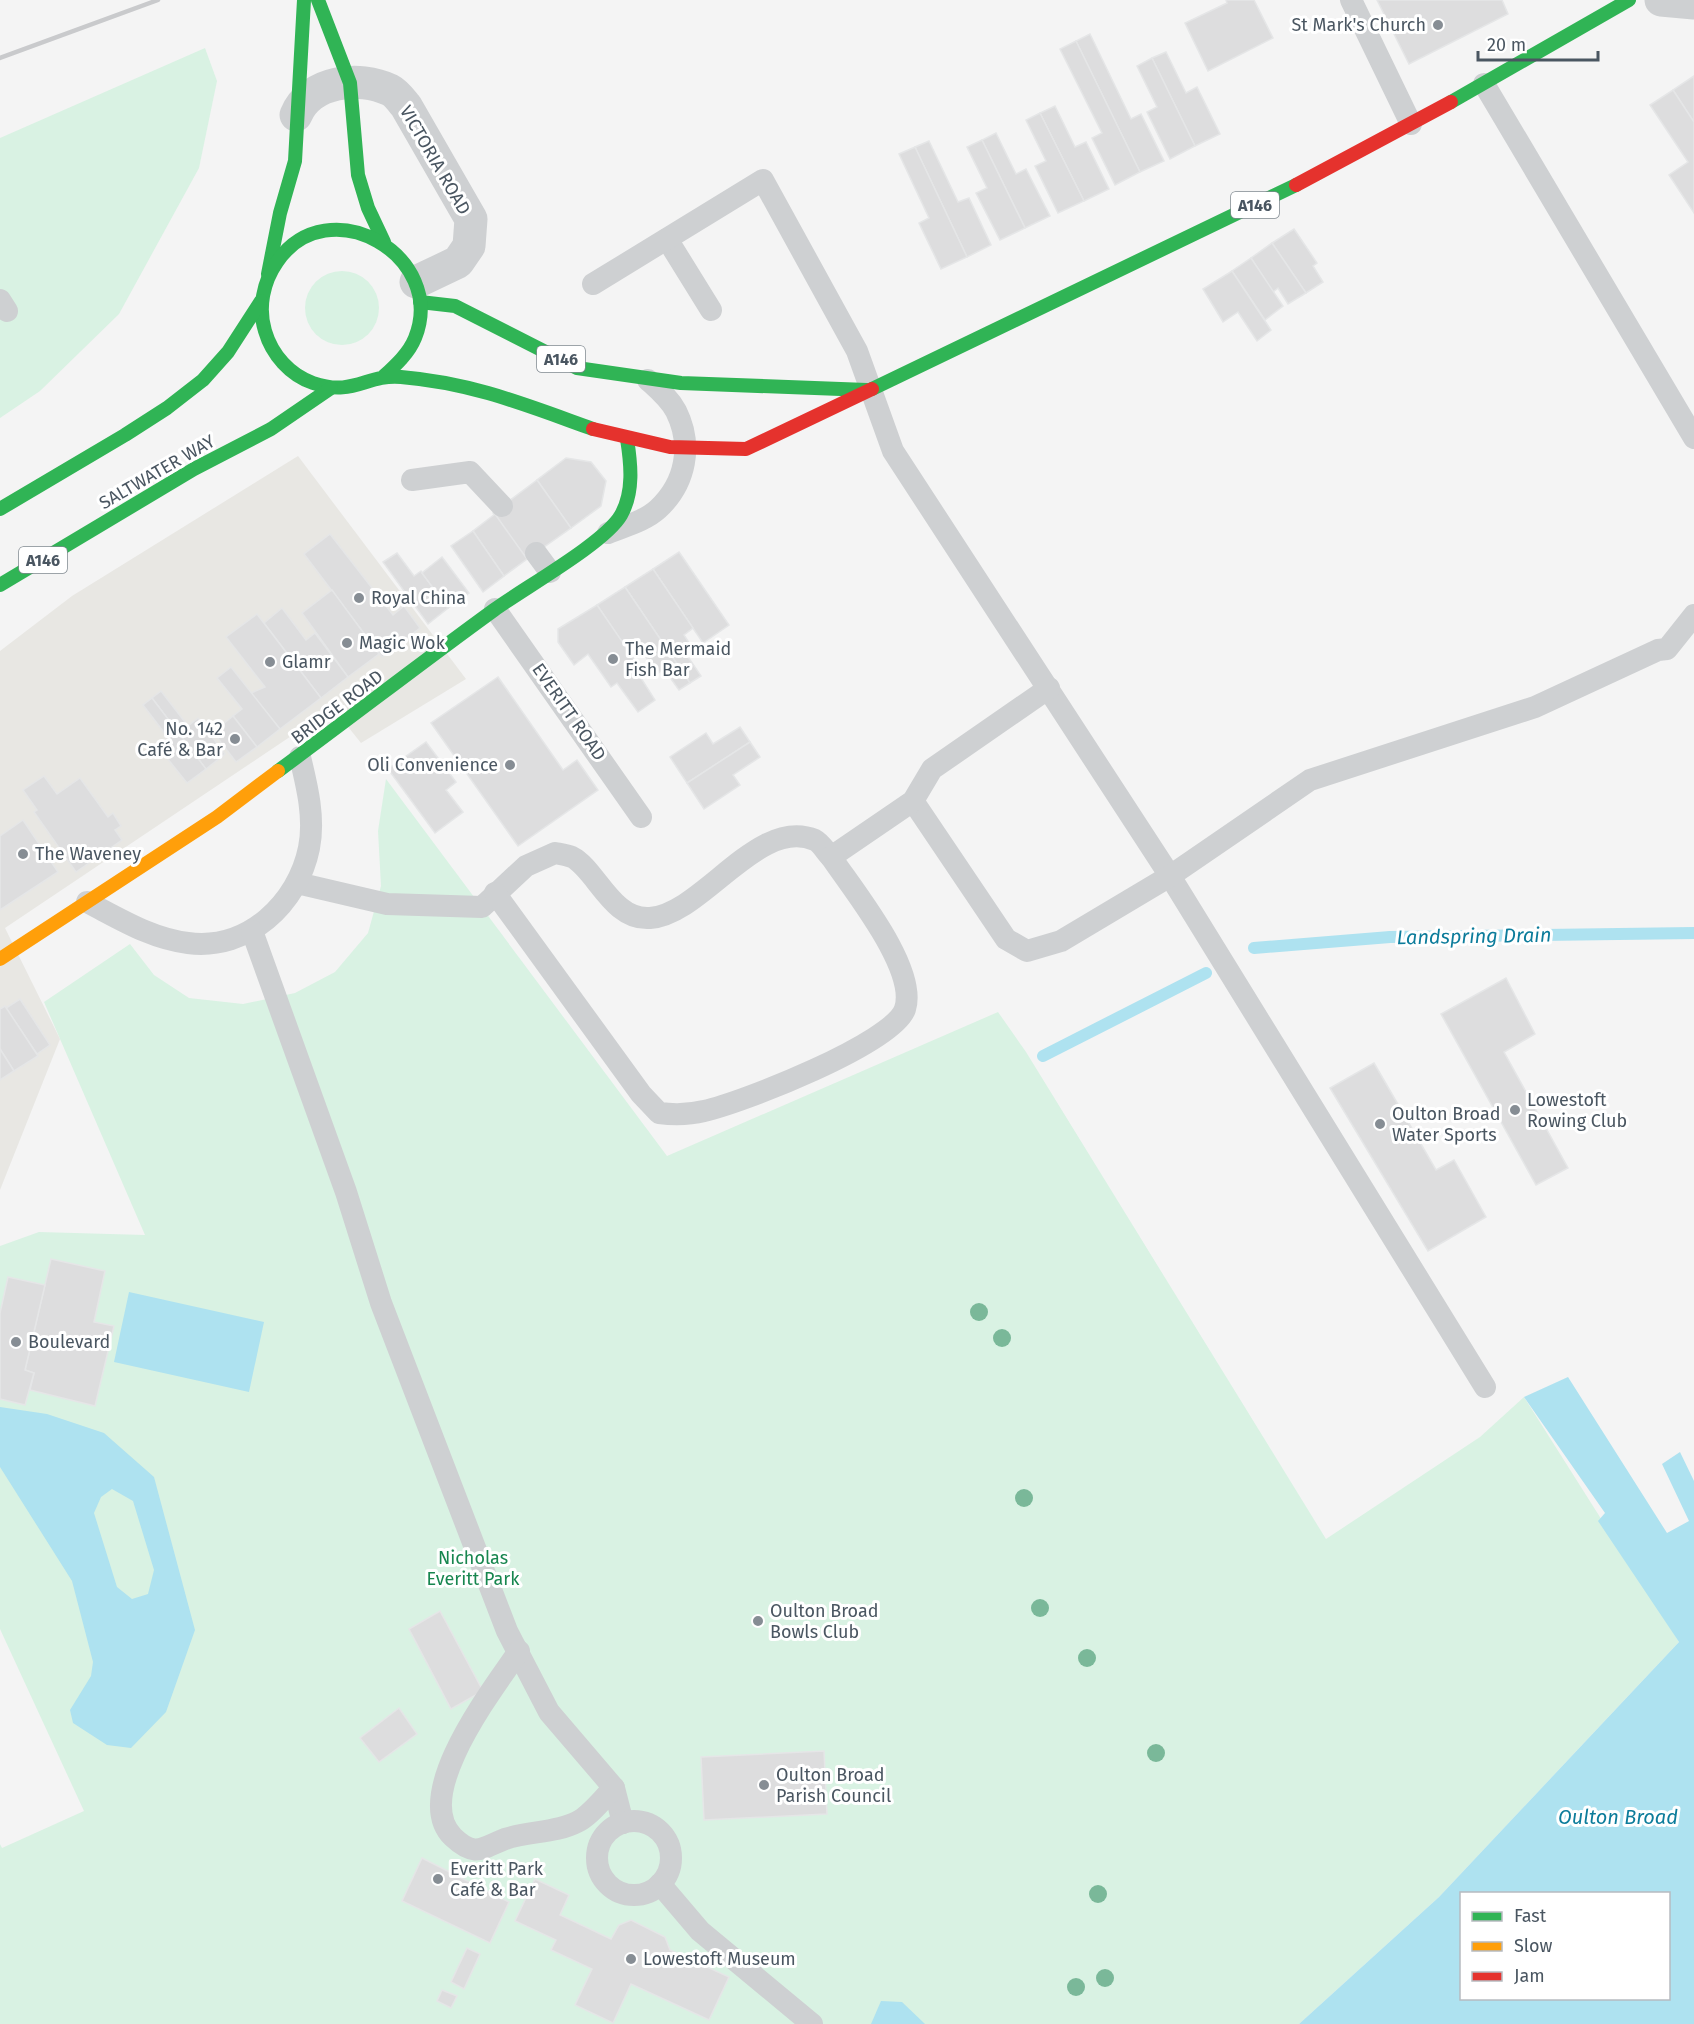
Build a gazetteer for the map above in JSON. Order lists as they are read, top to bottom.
{
  "streets": {
    "main road": ["A146", "SALTWATER WAY", "BRIDGE ROAD"],
    "street": ["VICTORIA ROAD"],
    "lane": ["EVERITT ROAD"]
  },
  "crossings": [
    ["VICTORIA ROAD", "A146"],
    ["VICTORIA ROAD", "SALTWATER WAY"],
    ["A146", "SALTWATER WAY"],
    ["A146", "BRIDGE ROAD"],
    ["BRIDGE ROAD", "EVERITT ROAD"]
  ],
  "water": ["Landspring Drain", "Oulton Broad"],
  "parks": ["Nicholas Everitt Park"],
  "places": [
    "St Mark's Church",
    "Royal China",
    "Magic Wok",
    "The Mermaid Fish Bar",
    "Glamr",
    "No. 142 Café & Bar",
    "Oli Convenience",
    "The Waveney",
    "Lowestoft Rowing Club",
    "Oulton Broad Water Sports",
    "Boulevard",
    "Oulton Broad Bowls Club",
    "Oulton Broad Parish Council",
    "Everitt Park Café & Bar",
    "Lowestoft Museum"
  ],
  "legend": ["Fast", "Slow", "Jam"],
  "scale_bar": "20 m"
}
